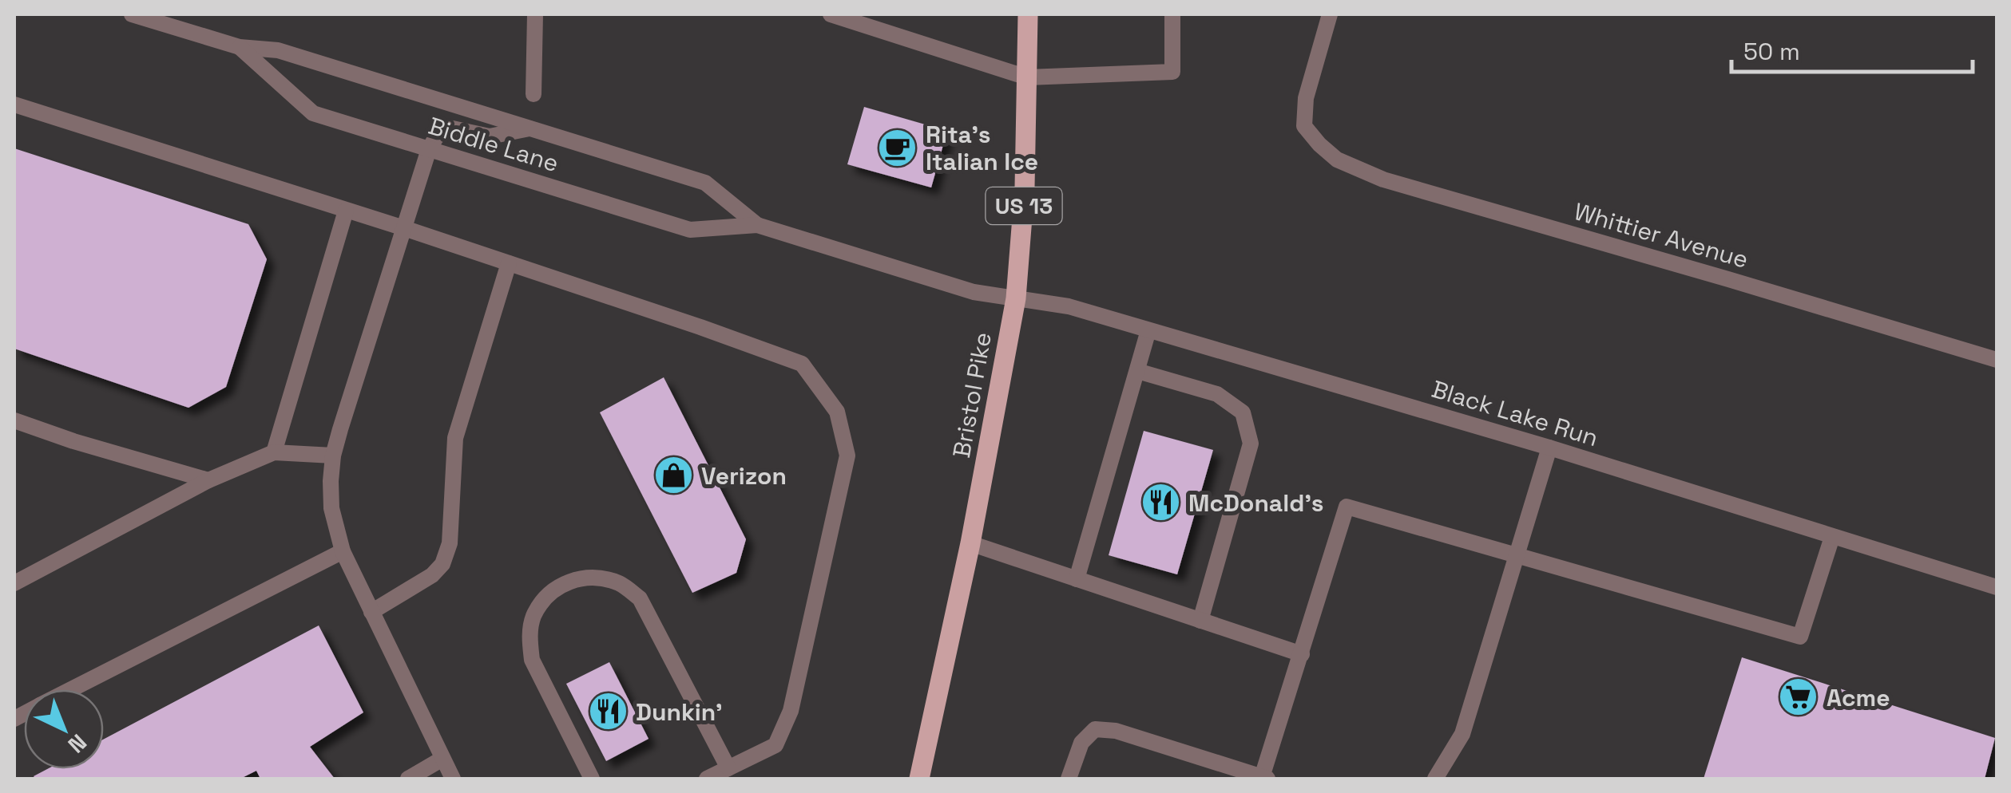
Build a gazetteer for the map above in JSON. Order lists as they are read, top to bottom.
{
  "streets": {
    "main road": ["US 13", "Bristol Pike"],
    "street": ["Biddle Lane", "Whittier Avenue", "Black Lake Run"]
  },
  "crossings": [
    ["Biddle Lane", "Bristol Pike"],
    ["Biddle Lane", "Black Lake Run"],
    ["Bristol Pike", "Black Lake Run"]
  ],
  "places": {
    "cafe": ["Rita's Italian Ice"],
    "shop": ["Verizon"],
    "restaurant": ["McDonald's", "Dunkin'"],
    "supermarket": ["Acme"]
  },
  "scale_bar": "50 m",
  "north": "bottom right"
}
